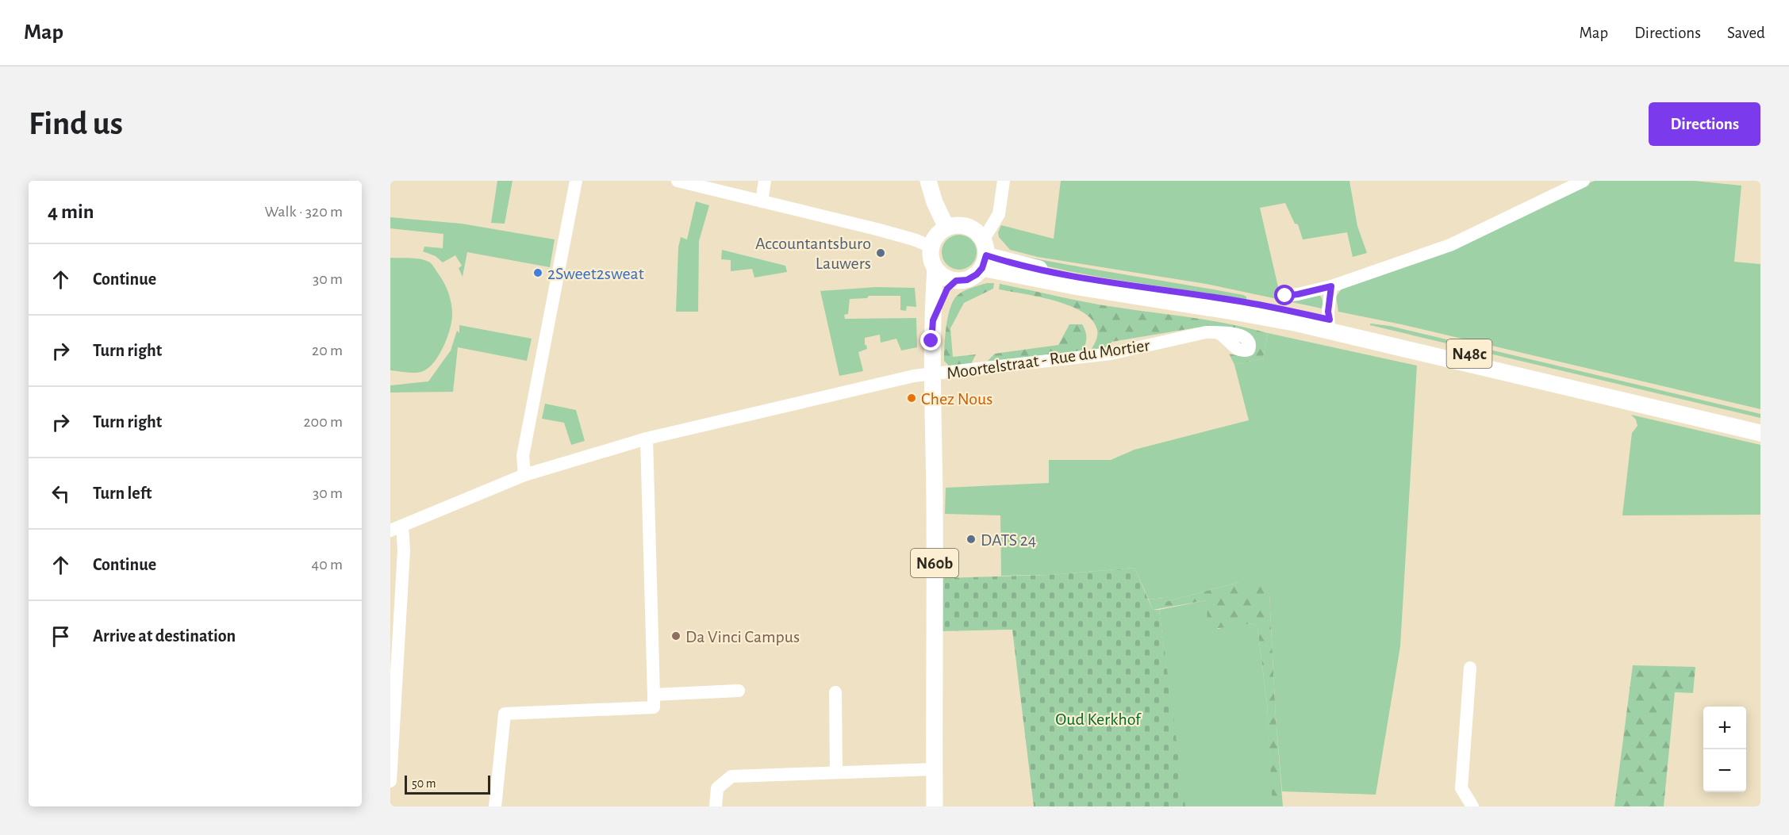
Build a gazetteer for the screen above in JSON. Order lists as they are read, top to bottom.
{
  "streets": {
    "main road": ["N48c", "N60b"],
    "street": ["Moortelstraat - Rue du Mortier"]
  },
  "crossings": [
    ["N48c", "N60b"],
    ["Moortelstraat - Rue du Mortier", "N60b"]
  ],
  "parks": ["Oud Kerkhof"],
  "places": [
    "Accountantsburo Lauwers",
    "2Sweet2sweat",
    "Chez Nous",
    "DATS 24",
    "Da Vinci Campus"
  ],
  "scale_bar": "50 m",
  "page": {
    "header": "Map",
    "nav": ["Map", "Directions", "Saved"],
    "buttons": "Directions",
    "title": "Find us",
    "heading": ["4 min", "Walk · 320 m"],
    "list": [
      ["Continue", "30 m"],
      ["Turn right", "20 m"],
      ["Turn right", "200 m"],
      ["Turn left", "30 m"],
      ["Continue", "40 m"],
      "Arrive at destination"
    ],
    "map_buttons": ["+", "−"],
    "scale": "50 m"
  }
}
